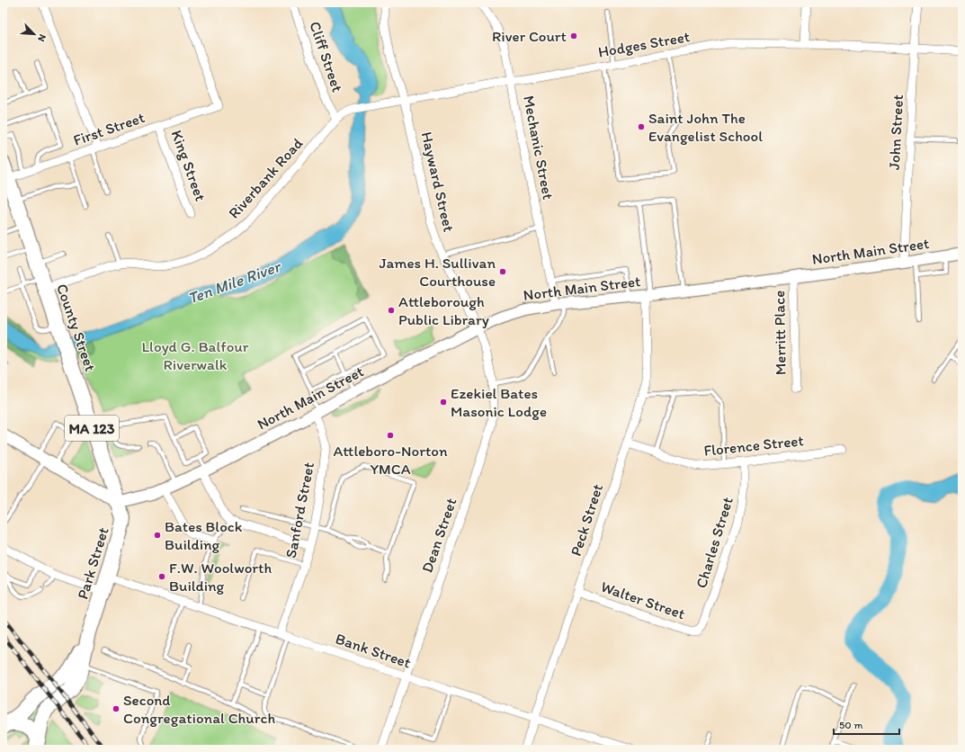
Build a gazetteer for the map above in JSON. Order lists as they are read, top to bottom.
{
  "streets": {
    "highway": ["County Street", "MA 123", "Park Street"],
    "main road": ["North Main Street"],
    "street": [
      "Hodges Street",
      "Cliff Street",
      "First Street",
      "John Street",
      "Mechanic Street",
      "King Street",
      "Riverbank Road",
      "Hayward Street",
      "Merritt Place",
      "Florence Street",
      "Sanford Street",
      "Peck Street",
      "Dean Street",
      "Charles Street",
      "Walter Street",
      "Bank Street"
    ]
  },
  "crossings": [
    ["Hodges Street", "Cliff Street"],
    ["Hodges Street", "John Street"],
    ["Hodges Street", "Mechanic Street"],
    ["Hodges Street", "Riverbank Road"],
    ["Hodges Street", "Hayward Street"],
    ["Cliff Street", "Riverbank Road"],
    ["First Street", "King Street"],
    ["First Street", "County Street"],
    ["John Street", "North Main Street"],
    ["Mechanic Street", "North Main Street"],
    ["Riverbank Road", "County Street"],
    ["Hayward Street", "North Main Street"],
    ["Hayward Street", "Dean Street"],
    ["North Main Street", "County Street"],
    ["North Main Street", "Merritt Place"],
    ["North Main Street", "Sanford Street"],
    ["North Main Street", "Peck Street"],
    ["North Main Street", "Dean Street"],
    ["North Main Street", "Park Street"],
    ["County Street", "Park Street"],
    ["Florence Street", "Peck Street"],
    ["Florence Street", "Charles Street"],
    ["Sanford Street", "Bank Street"],
    ["Peck Street", "Walter Street"],
    ["Peck Street", "Bank Street"],
    ["Dean Street", "Bank Street"],
    ["Charles Street", "Walter Street"],
    ["Park Street", "Bank Street"]
  ],
  "water": ["Ten Mile River"],
  "parks": ["Lloyd G. Balfour Riverwalk"],
  "places": [
    "River Court",
    "Saint John The Evangelist School",
    "James H. Sullivan Courthouse",
    "Attleborough Public Library",
    "Ezekiel Bates Masonic Lodge",
    "Attleboro-Norton YMCA",
    "Bates Block Building",
    "F.W. Woolworth Building",
    "Second Congregational Church"
  ],
  "scale_bar": "50 m",
  "north": "bottom right"
}
